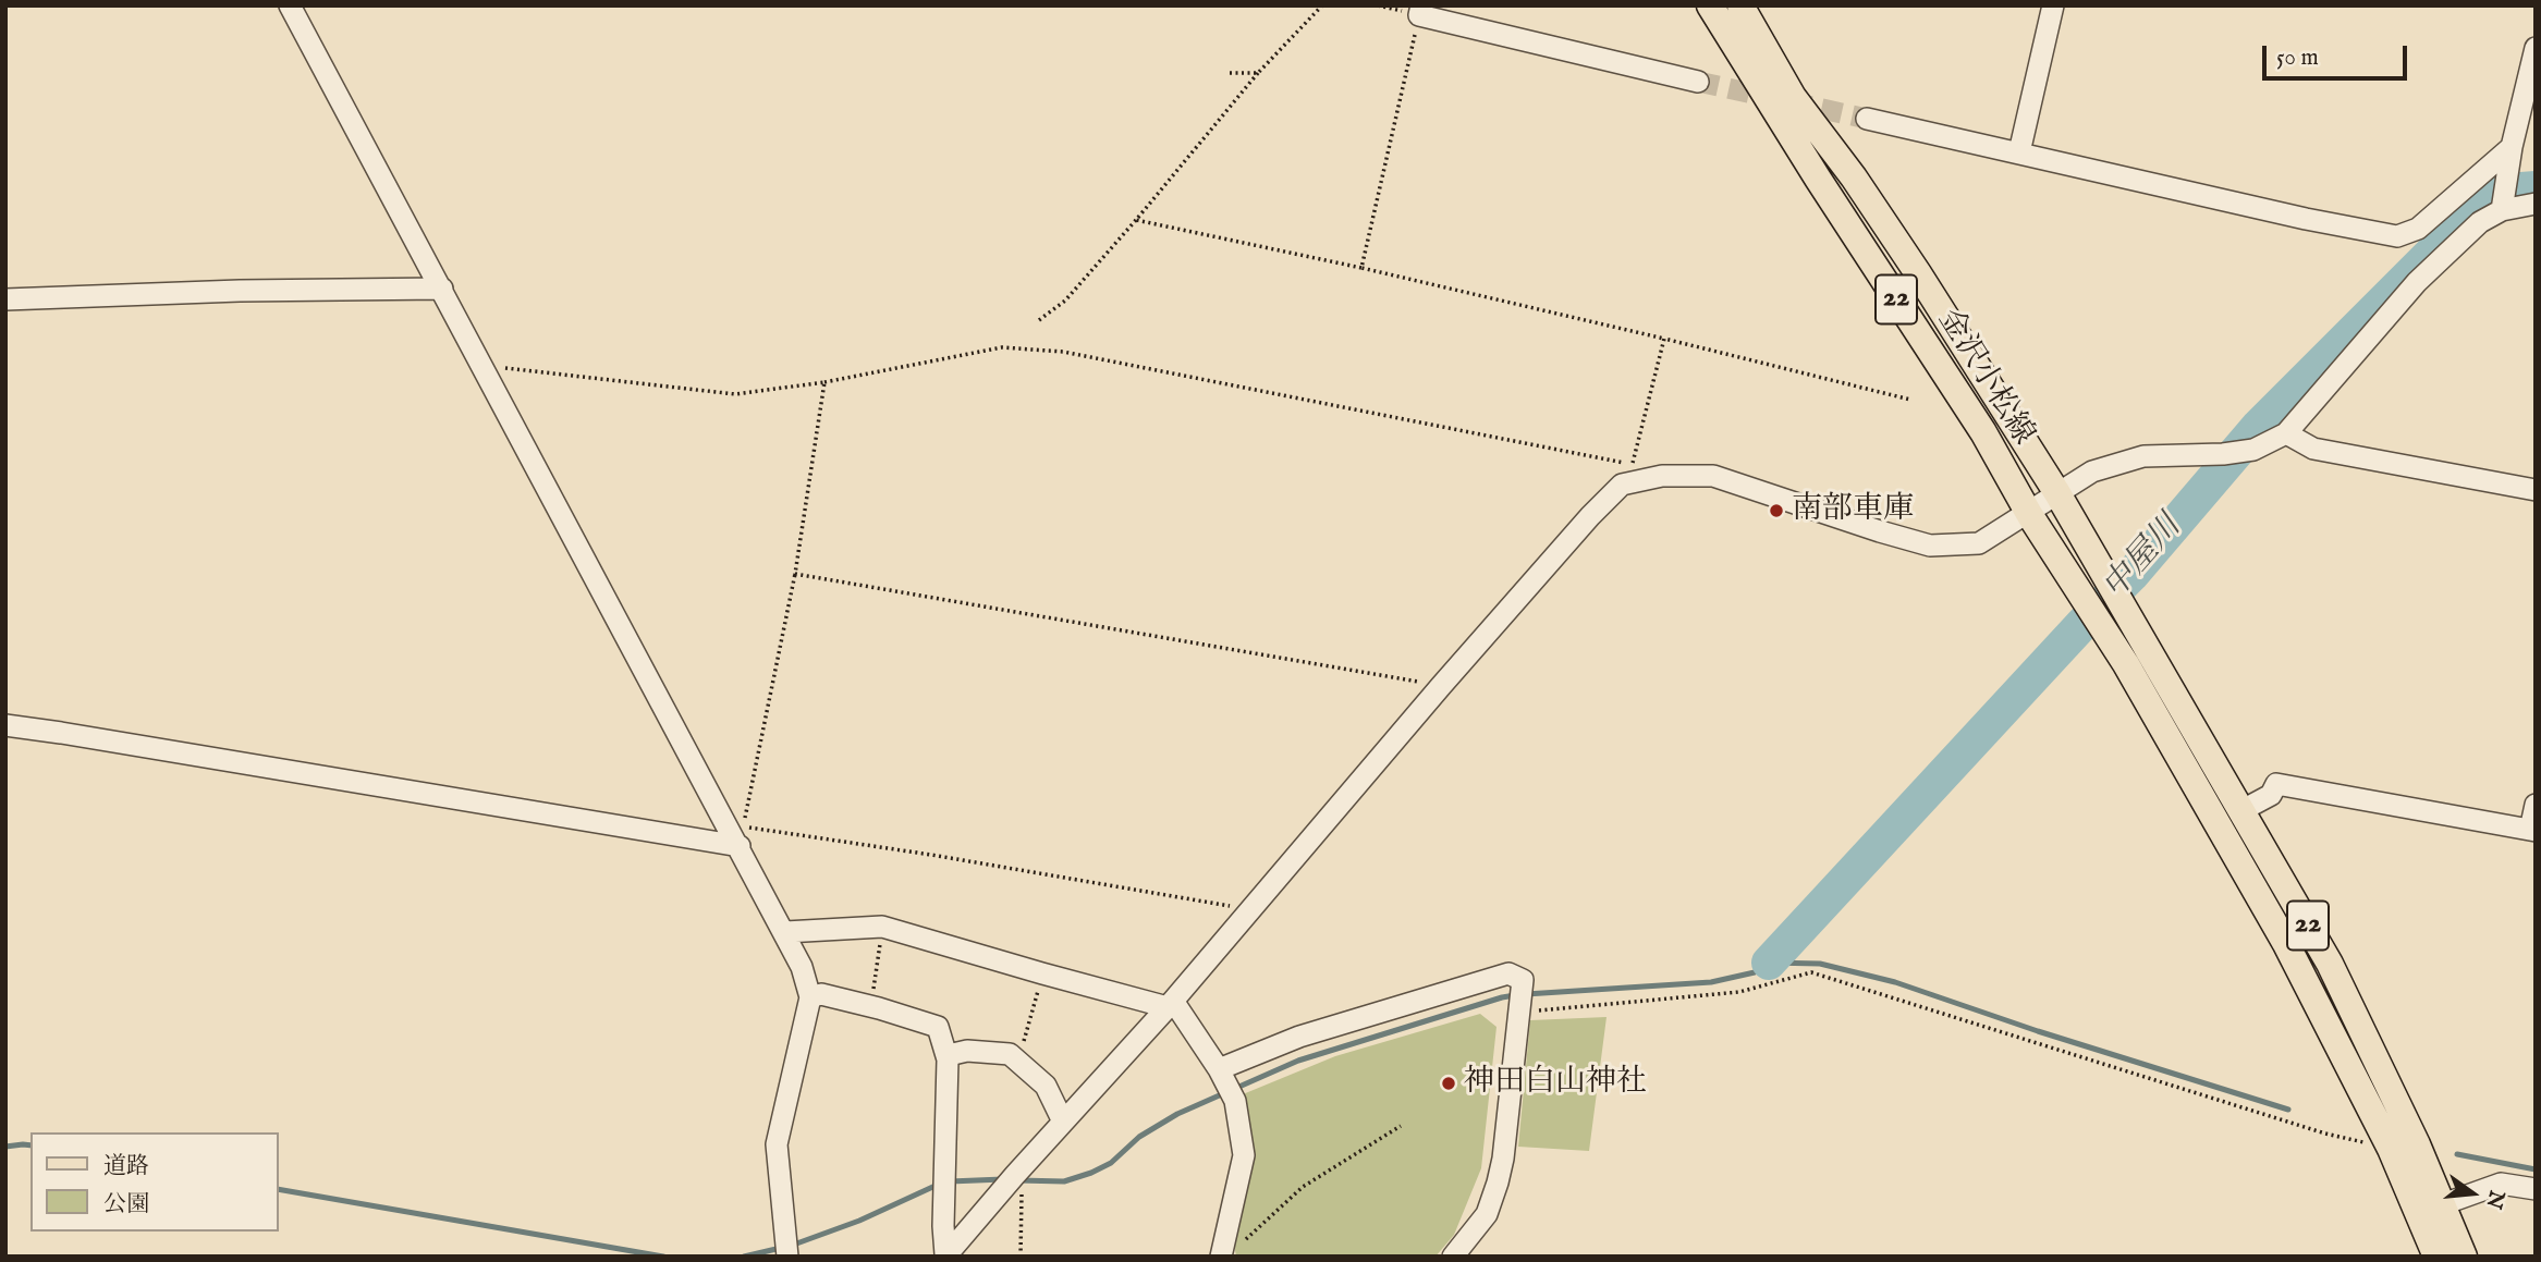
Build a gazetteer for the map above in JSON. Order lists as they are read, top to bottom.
{
  "streets": {
    "main road": ["22", "金沢小松線"]
  },
  "crossings": [
    ["22", "金沢小松線"]
  ],
  "water": ["中屋川"],
  "places": ["南部車庫", "神田白山神社"],
  "legend": ["道路", "公園"],
  "scale_bar": "50 m",
  "north": "right"
}
